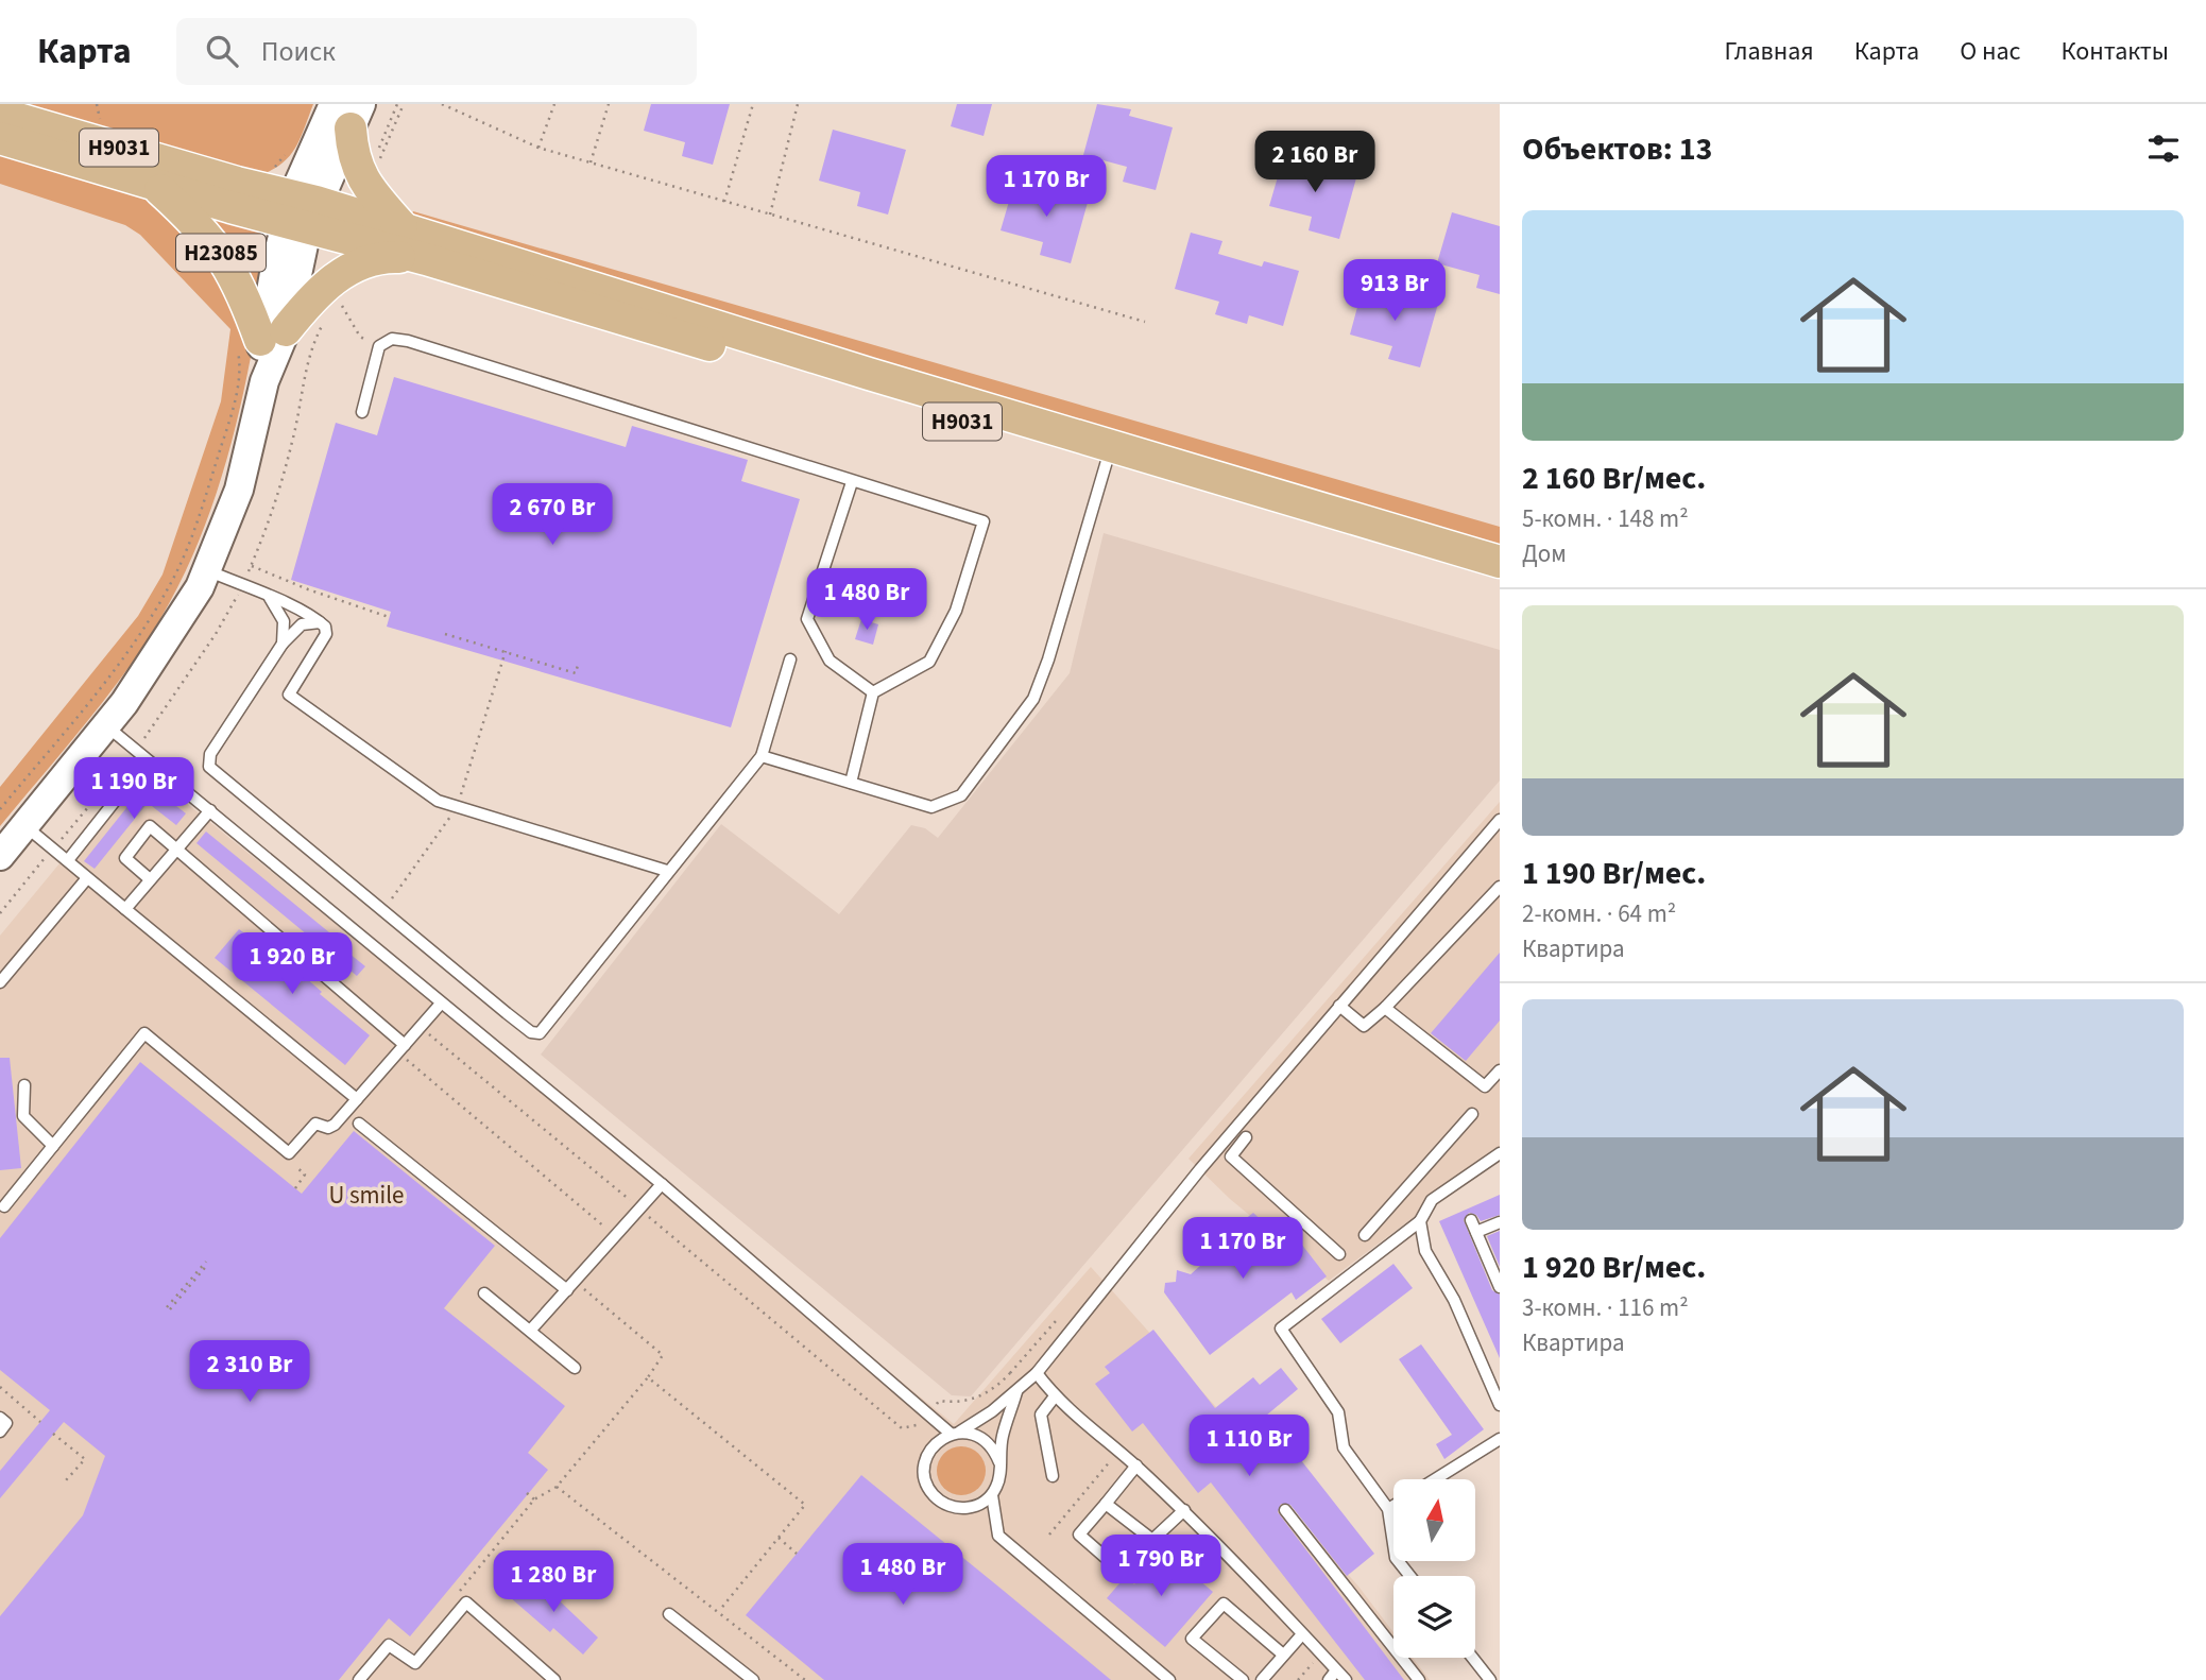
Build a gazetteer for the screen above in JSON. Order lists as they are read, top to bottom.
{
  "streets": {
    "main road": ["Н9031", "Н23085"]
  },
  "crossings": [
    ["Н9031", "Н23085"]
  ],
  "parks": ["U smile"],
  "north": "top",
  "page": {
    "header": "Карта",
    "search": "Поиск",
    "nav": [
      "Главная",
      "Карта",
      "О нас",
      "Контакты"
    ],
    "heading": "Объектов: 13",
    "price": [
      "2 160 Br",
      "1 170 Br",
      "913 Br",
      "2 670 Br",
      "1 480 Br",
      "1 190 Br",
      "1 920 Br",
      "1 170 Br",
      "2 310 Br",
      "1 110 Br",
      "1 790 Br",
      "1 480 Br",
      "1 280 Br"
    ],
    "list": [
      {
        "name": "2 160 Br/мес.",
        "note": "5-комн. · 148 m² · Дом"
      },
      {
        "name": "1 190 Br/мес.",
        "note": "2-комн. · 64 m² · Квартира"
      },
      {
        "name": "1 920 Br/мес.",
        "note": "3-комн. · 116 m² · Квартира"
      }
    ]
  }
}
